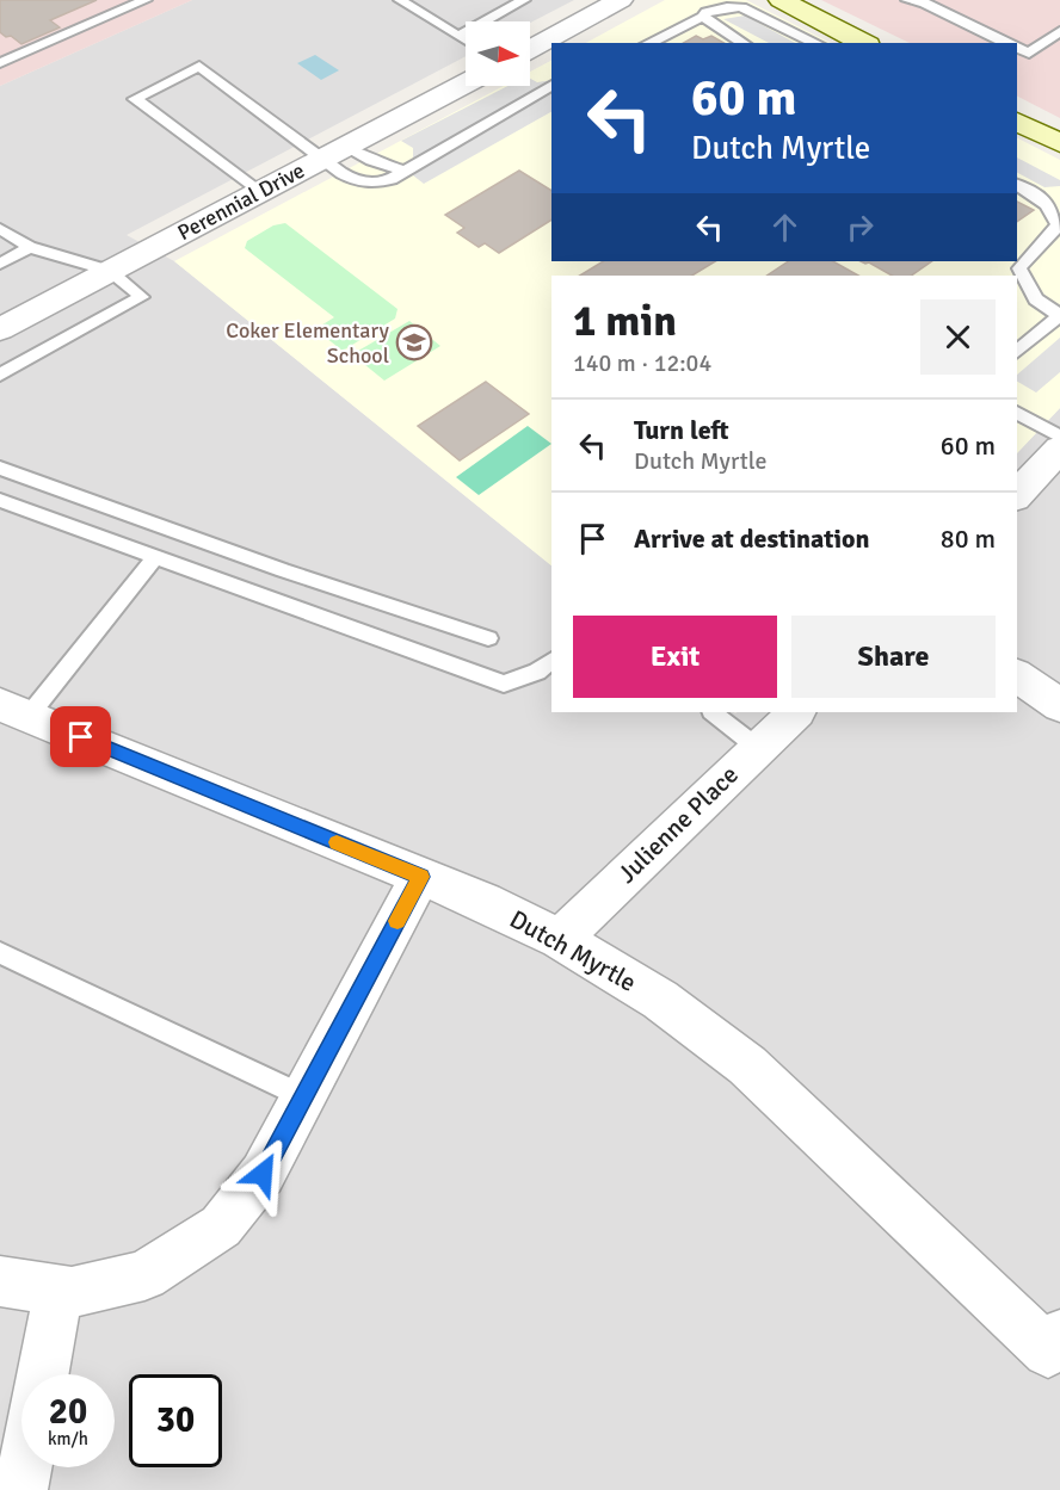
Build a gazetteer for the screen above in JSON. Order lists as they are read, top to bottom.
{
  "streets": {
    "street": ["Perennial Drive", "Julienne Place", "Dutch Myrtle"]
  },
  "crossings": [
    ["Julienne Place", "Dutch Myrtle"]
  ],
  "places": {
    "school or university": ["Coker Elementary School"]
  },
  "north": "right",
  "page": {
    "turn": ["60 m", "Dutch Myrtle"],
    "heading": ["1 min", "140 m · 12:04"],
    "list": [
      {
        "name": "Turn left",
        "note": "Dutch Myrtle",
        "value": "60 m"
      },
      {
        "name": "Arrive at destination",
        "value": "80 m"
      }
    ],
    "buttons": ["Exit", "Share"],
    "speed": "20 km/h",
    "limit": "30"
  }
}
